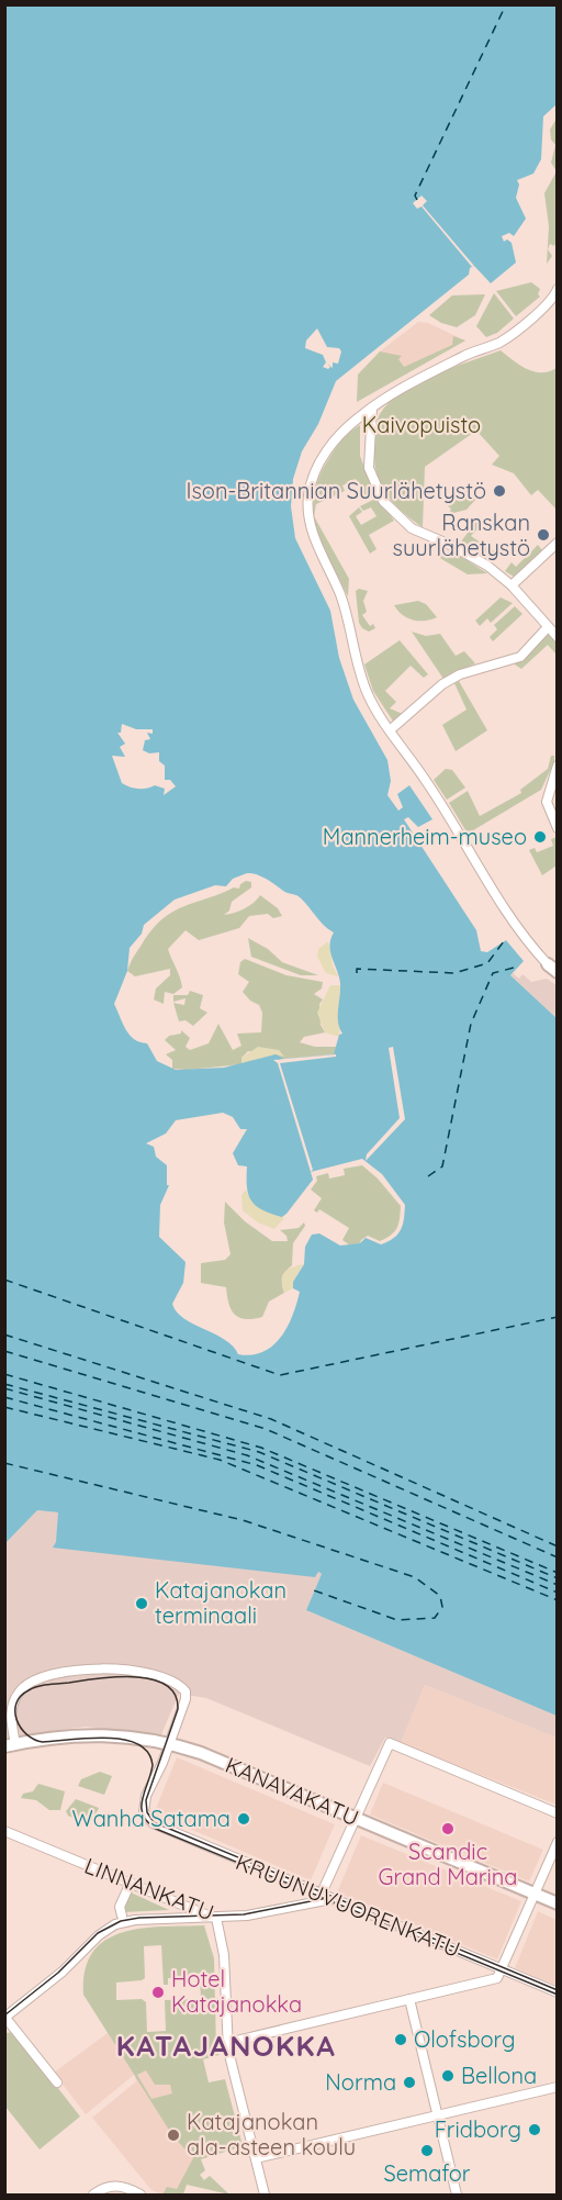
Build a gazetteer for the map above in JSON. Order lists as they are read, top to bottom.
{
  "streets": {
    "main road": ["KANAVAKATU"],
    "street": ["LINNANKATU", "KRUUNUVUORENKATU"]
  },
  "crossings": [
    ["KANAVAKATU", "KRUUNUVUORENKATU"],
    ["LINNANKATU", "KRUUNUVUORENKATU"]
  ],
  "districts": ["KATAJANOKKA"],
  "parks": ["Kaivopuisto"],
  "places": [
    "Ison-Britannian Suurlähetystö",
    "Ranskan suurlähetystö",
    "Mannerheim-museo",
    "Katajanokan terminaali",
    "Wanha Satama",
    "Scandic Grand Marina",
    "Hotel Katajanokka",
    "Olofsborg",
    "Bellona",
    "Norma",
    "Fridborg",
    "Katajanokan ala-asteen koulu",
    "Semafor"
  ]
}
